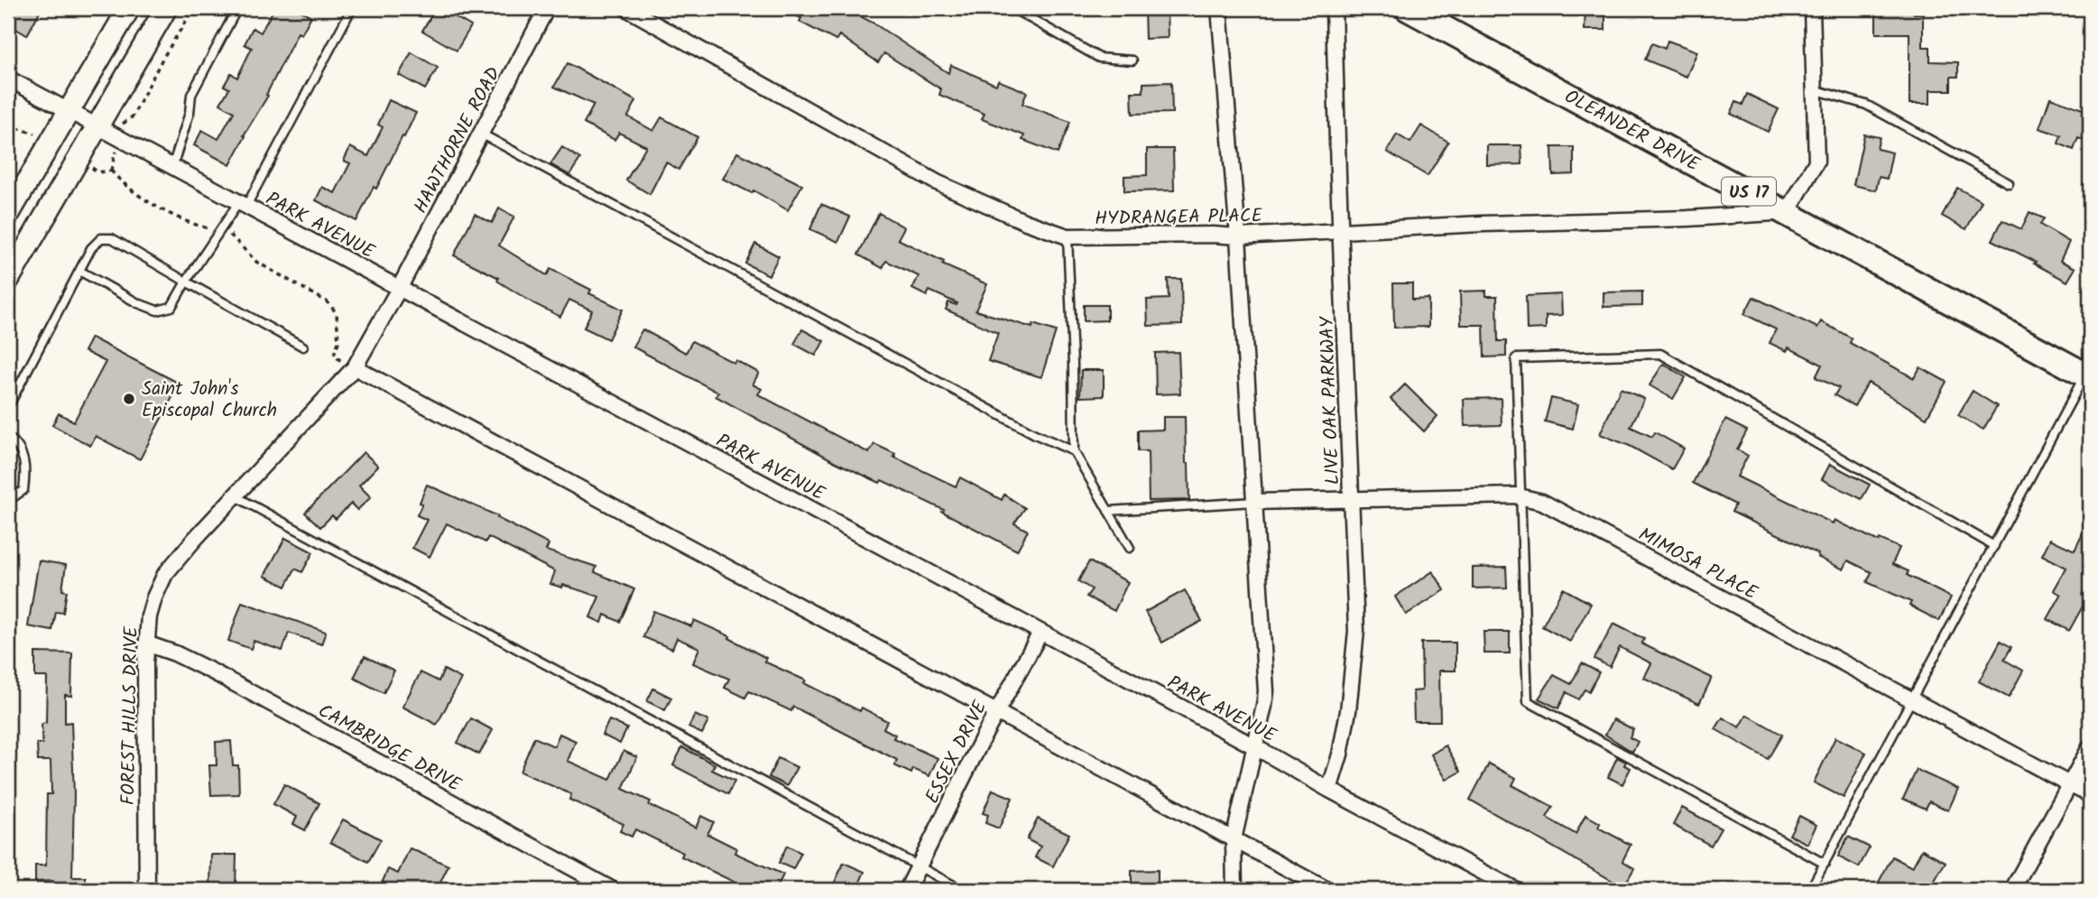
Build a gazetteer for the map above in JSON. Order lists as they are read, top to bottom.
{
  "streets": {
    "main road": ["OLEANDER DRIVE", "US 17"],
    "street": [
      "HAWTHORNE ROAD",
      "HYDRANGEA PLACE",
      "PARK AVENUE",
      "LIVE OAK PARKWAY",
      "MIMOSA PLACE",
      "FOREST HILLS DRIVE",
      "CAMBRIDGE DRIVE",
      "ESSEX DRIVE"
    ]
  },
  "crossings": [
    ["OLEANDER DRIVE", "HYDRANGEA PLACE"],
    ["HAWTHORNE ROAD", "PARK AVENUE"],
    ["HAWTHORNE ROAD", "FOREST HILLS DRIVE"],
    ["HYDRANGEA PLACE", "LIVE OAK PARKWAY"],
    ["PARK AVENUE", "LIVE OAK PARKWAY"],
    ["PARK AVENUE", "FOREST HILLS DRIVE"],
    ["PARK AVENUE", "ESSEX DRIVE"],
    ["LIVE OAK PARKWAY", "MIMOSA PLACE"],
    ["FOREST HILLS DRIVE", "CAMBRIDGE DRIVE"]
  ],
  "places": ["Saint John's Episcopal Church"]
}
